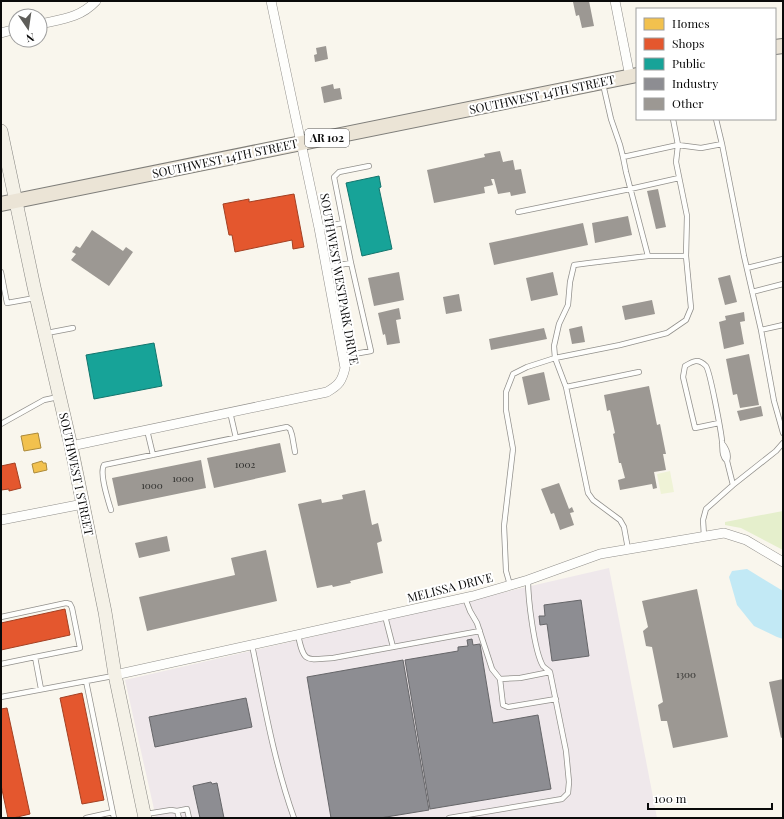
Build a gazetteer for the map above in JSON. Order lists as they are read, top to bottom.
{
  "streets": {
    "main road": ["SOUTHWEST 14TH STREET", "AR 102", "SOUTHWEST I STREET"],
    "street": ["SOUTHWEST WESTPARK DRIVE", "MELISSA DRIVE"]
  },
  "crossings": [
    ["SOUTHWEST 14TH STREET", "SOUTHWEST WESTPARK DRIVE"],
    ["SOUTHWEST 14TH STREET", "SOUTHWEST I STREET"],
    ["SOUTHWEST WESTPARK DRIVE", "SOUTHWEST I STREET"],
    ["SOUTHWEST I STREET", "MELISSA DRIVE"]
  ],
  "house_numbers": [
    "1002",
    "1000",
    "1000",
    "1300"
  ],
  "legend": [
    "Homes",
    "Shops",
    "Public",
    "Industry",
    "Other"
  ],
  "scale_bar": "100 m",
  "north": "bottom"
}
